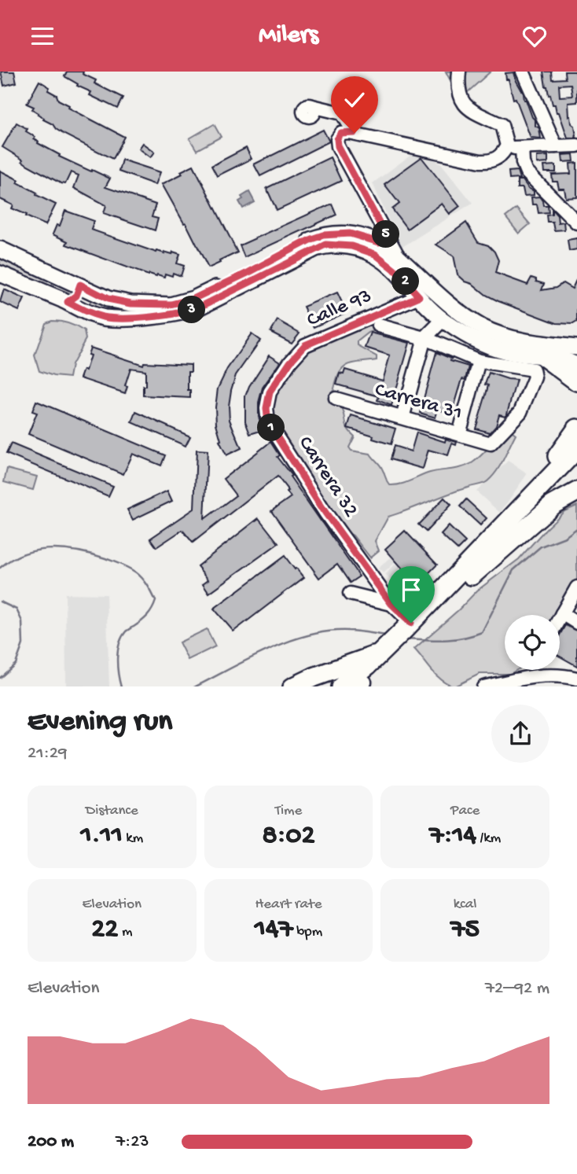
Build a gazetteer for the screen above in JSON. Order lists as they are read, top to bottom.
{
  "streets": {
    "street": ["Calle 93", "Carrera 31", "Carrera 32"]
  },
  "crossings": [
    ["Calle 93", "Carrera 32"]
  ],
  "page": {
    "header": "Milers",
    "pins": [
      "5",
      "2",
      "3",
      "1"
    ],
    "heading": ["Evening run", "21:29"],
    "stats": [
      ["Distance", "1.11 km"],
      ["Time", "8:02"],
      ["Pace", "7:14 /km"],
      ["Elevation", "22 m"],
      ["Heart rate", "147 bpm"],
      ["kcal", "75"]
    ],
    "chart": ["Elevation", "72–92 m"],
    "list": [
      {
        "name": "200 m",
        "note": "7:23"
      }
    ]
  }
}
